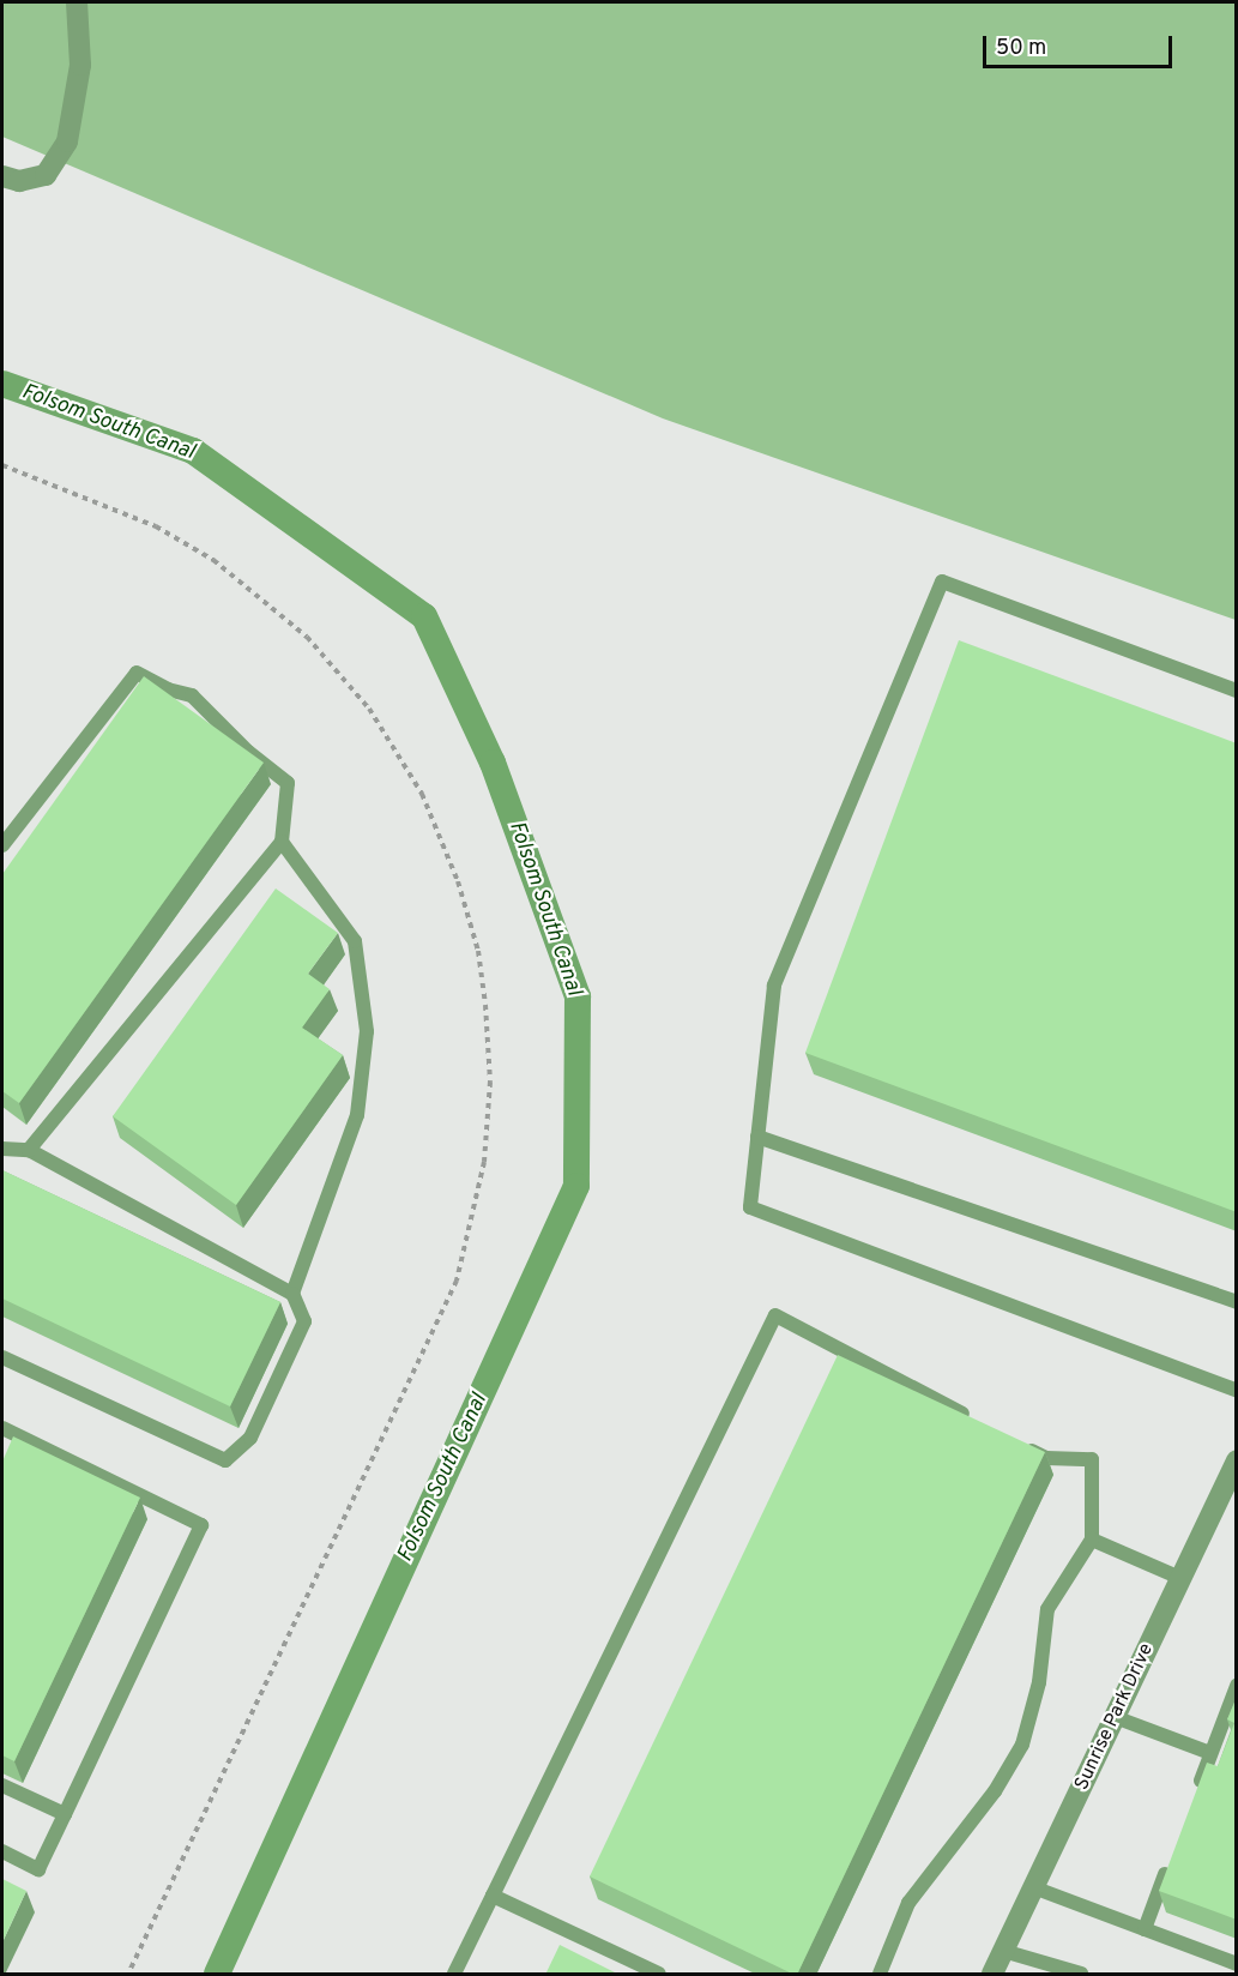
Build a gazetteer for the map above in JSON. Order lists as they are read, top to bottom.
{
  "streets": {
    "street": ["Sunrise Park Drive"]
  },
  "water": ["Folsom South Canal"],
  "scale_bar": "50 m"
}
